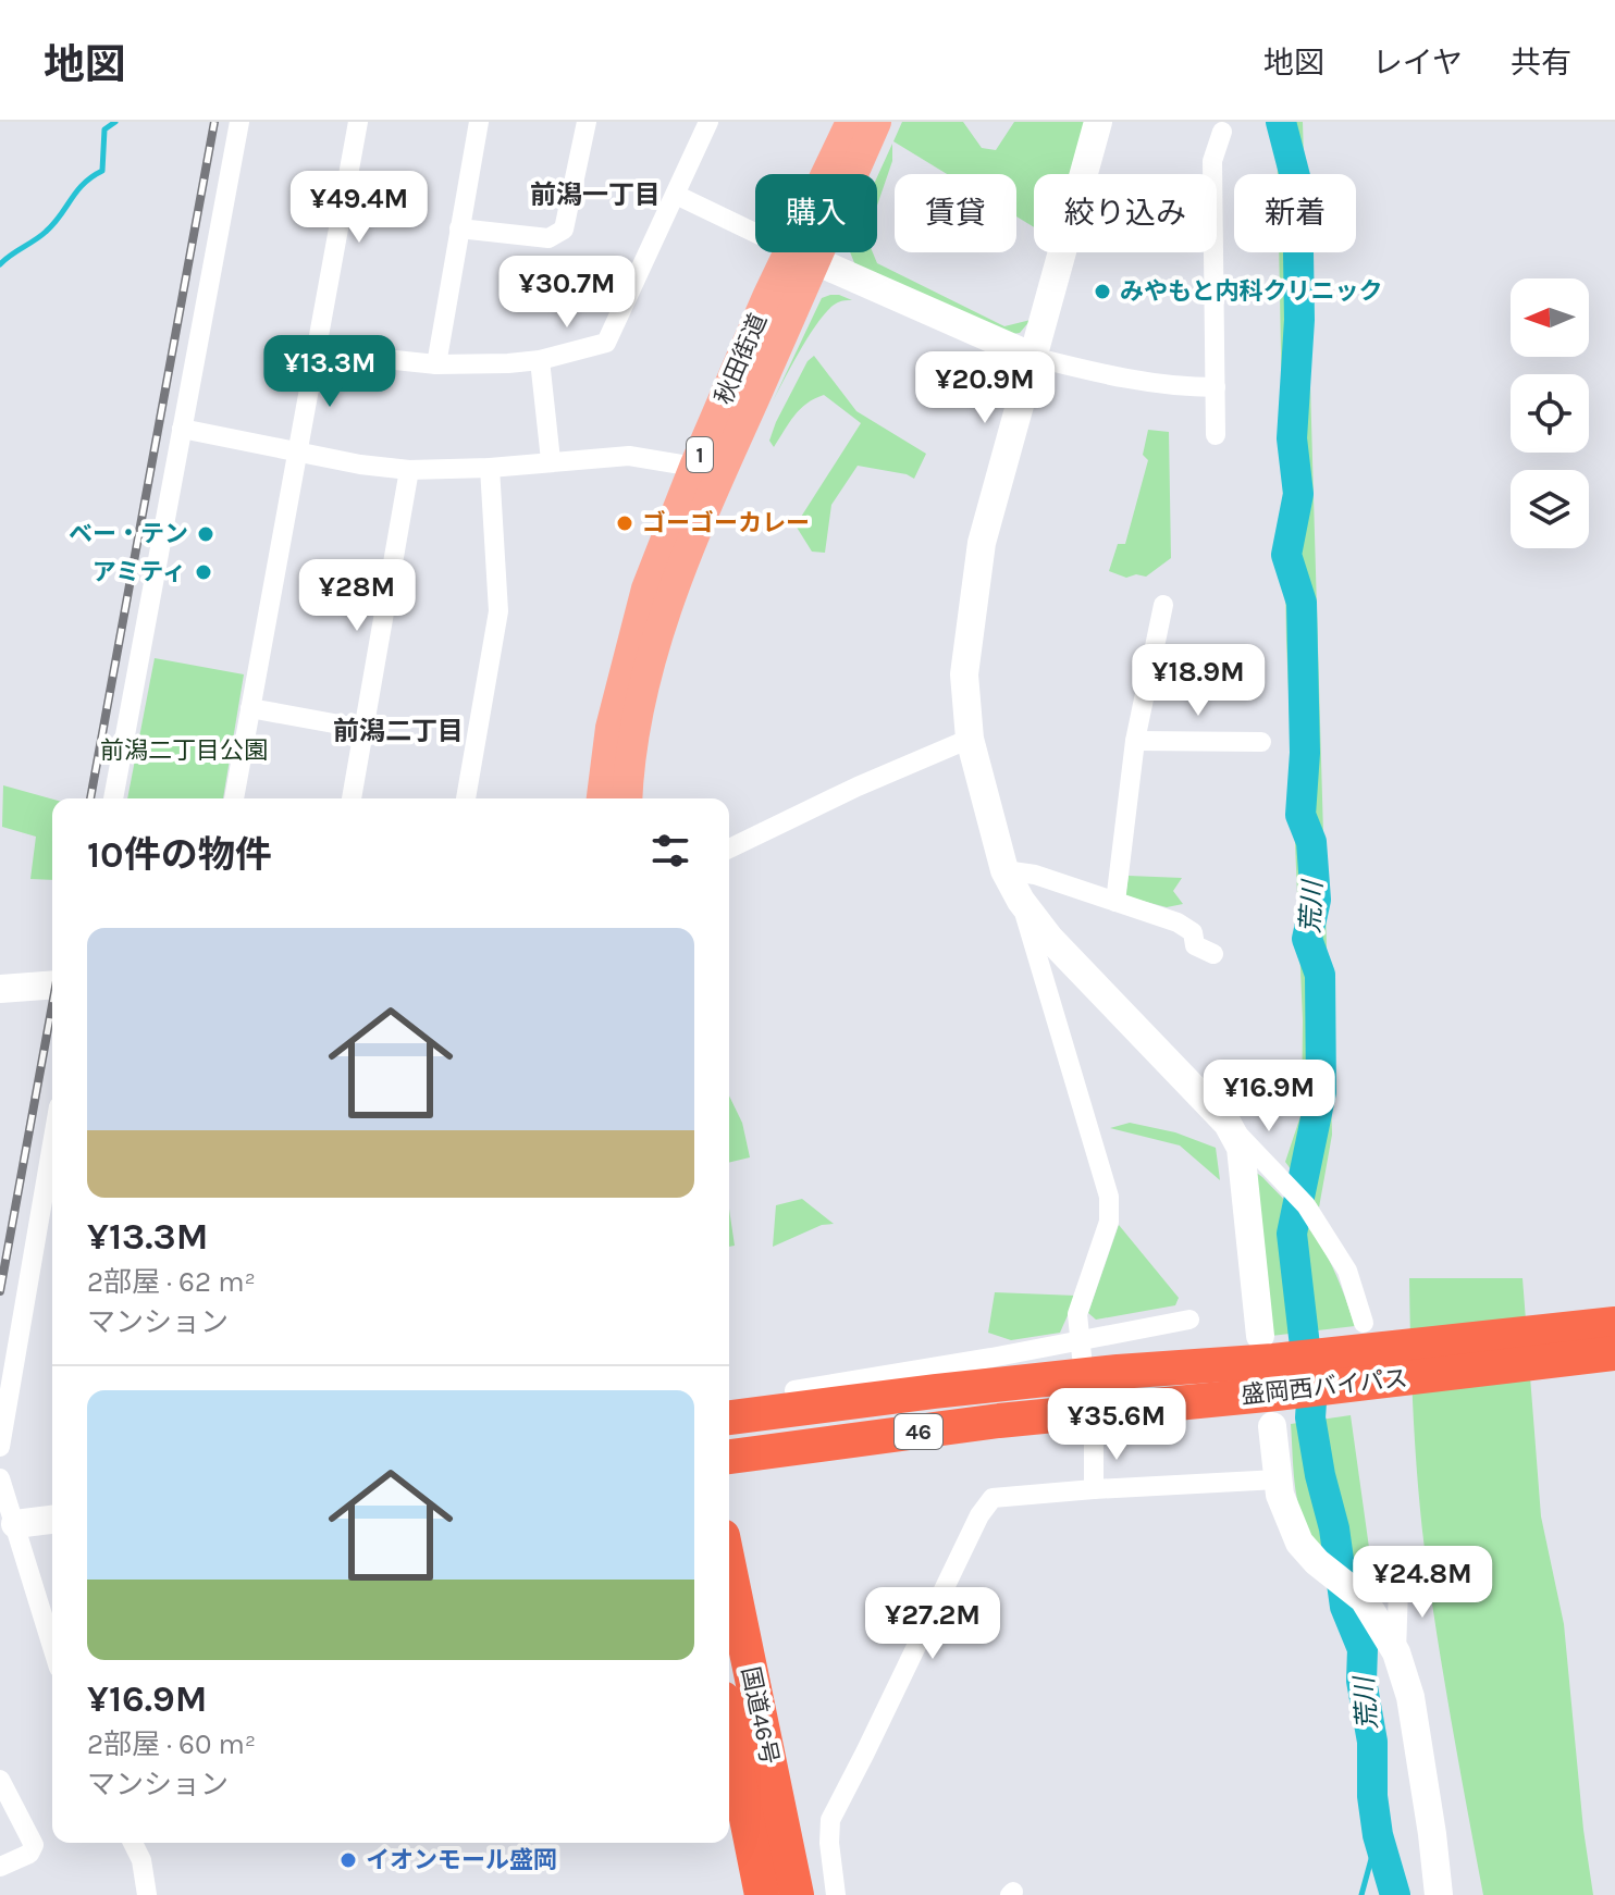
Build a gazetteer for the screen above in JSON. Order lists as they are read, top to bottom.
{
  "streets": {
    "highway": ["盛岡西バイパス", "46", "国道46号"],
    "main road": ["秋田街道", "1"]
  },
  "districts": ["前潟一丁目", "前潟二丁目"],
  "water": ["荒川"],
  "parks": ["前潟二丁目公園"],
  "places": [
    "みやもと内科クリニック",
    "ゴーゴーカレー",
    "ベー・テン",
    "アミティ",
    "イオンモール盛岡"
  ],
  "north": "left",
  "page": {
    "header": "地図",
    "nav": ["地図", "レイヤ", "共有"],
    "price": [
      "¥49.4M",
      "¥30.7M",
      "¥13.3M",
      "¥20.9M",
      "¥28M",
      "¥18.9M",
      "¥16.9M",
      "¥35.6M",
      "¥24.8M",
      "¥27.2M"
    ],
    "chip": [
      "購入",
      "賃貸",
      "絞り込み",
      "新着"
    ],
    "heading": "10件の物件",
    "list": [
      {
        "name": "¥13.3M",
        "note": "2部屋 · 62 m² · マンション"
      },
      {
        "name": "¥16.9M",
        "note": "2部屋 · 60 m² · マンション"
      }
    ]
  }
}
